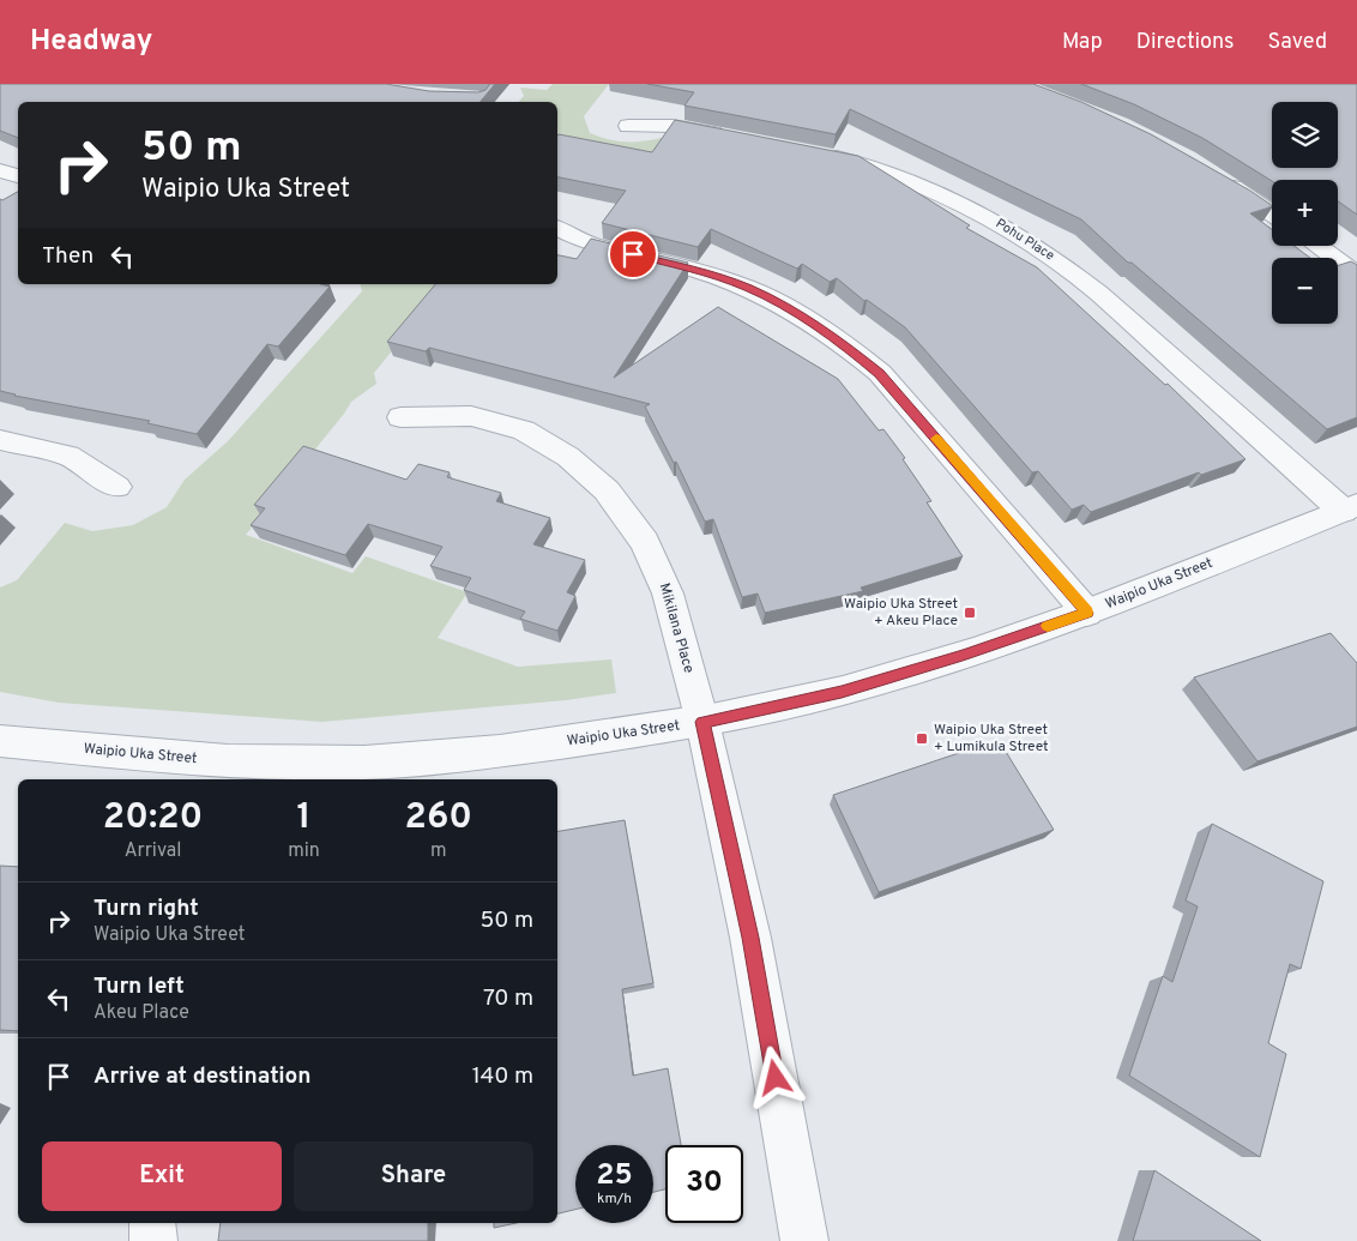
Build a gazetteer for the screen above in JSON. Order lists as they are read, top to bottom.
{
  "streets": {
    "street": ["Pohu Place", "Waipio Uka Street", "Mikilana Place"]
  },
  "crossings": [
    ["Pohu Place", "Waipio Uka Street"],
    ["Waipio Uka Street", "Mikilana Place"]
  ],
  "places": {
    "transit": ["Waipio Uka Street + Akeu Place", "Waipio Uka Street + Lumikula Street"]
  },
  "page": {
    "header": "Headway",
    "nav": ["Map", "Directions", "Saved"],
    "map_buttons": ["+", "−"],
    "turn": ["50 m", "Waipio Uka Street"],
    "then": "Then",
    "eta": [
      "20:20",
      "Arrival",
      "1",
      "min",
      "260",
      "m"
    ],
    "list": [
      {
        "name": "Turn right",
        "note": "Waipio Uka Street",
        "value": "50 m"
      },
      {
        "name": "Turn left",
        "note": "Akeu Place",
        "value": "70 m"
      },
      {
        "name": "Arrive at destination",
        "value": "140 m"
      }
    ],
    "buttons": ["Exit", "Share"],
    "speed": "25 km/h",
    "limit": "30"
  }
}
